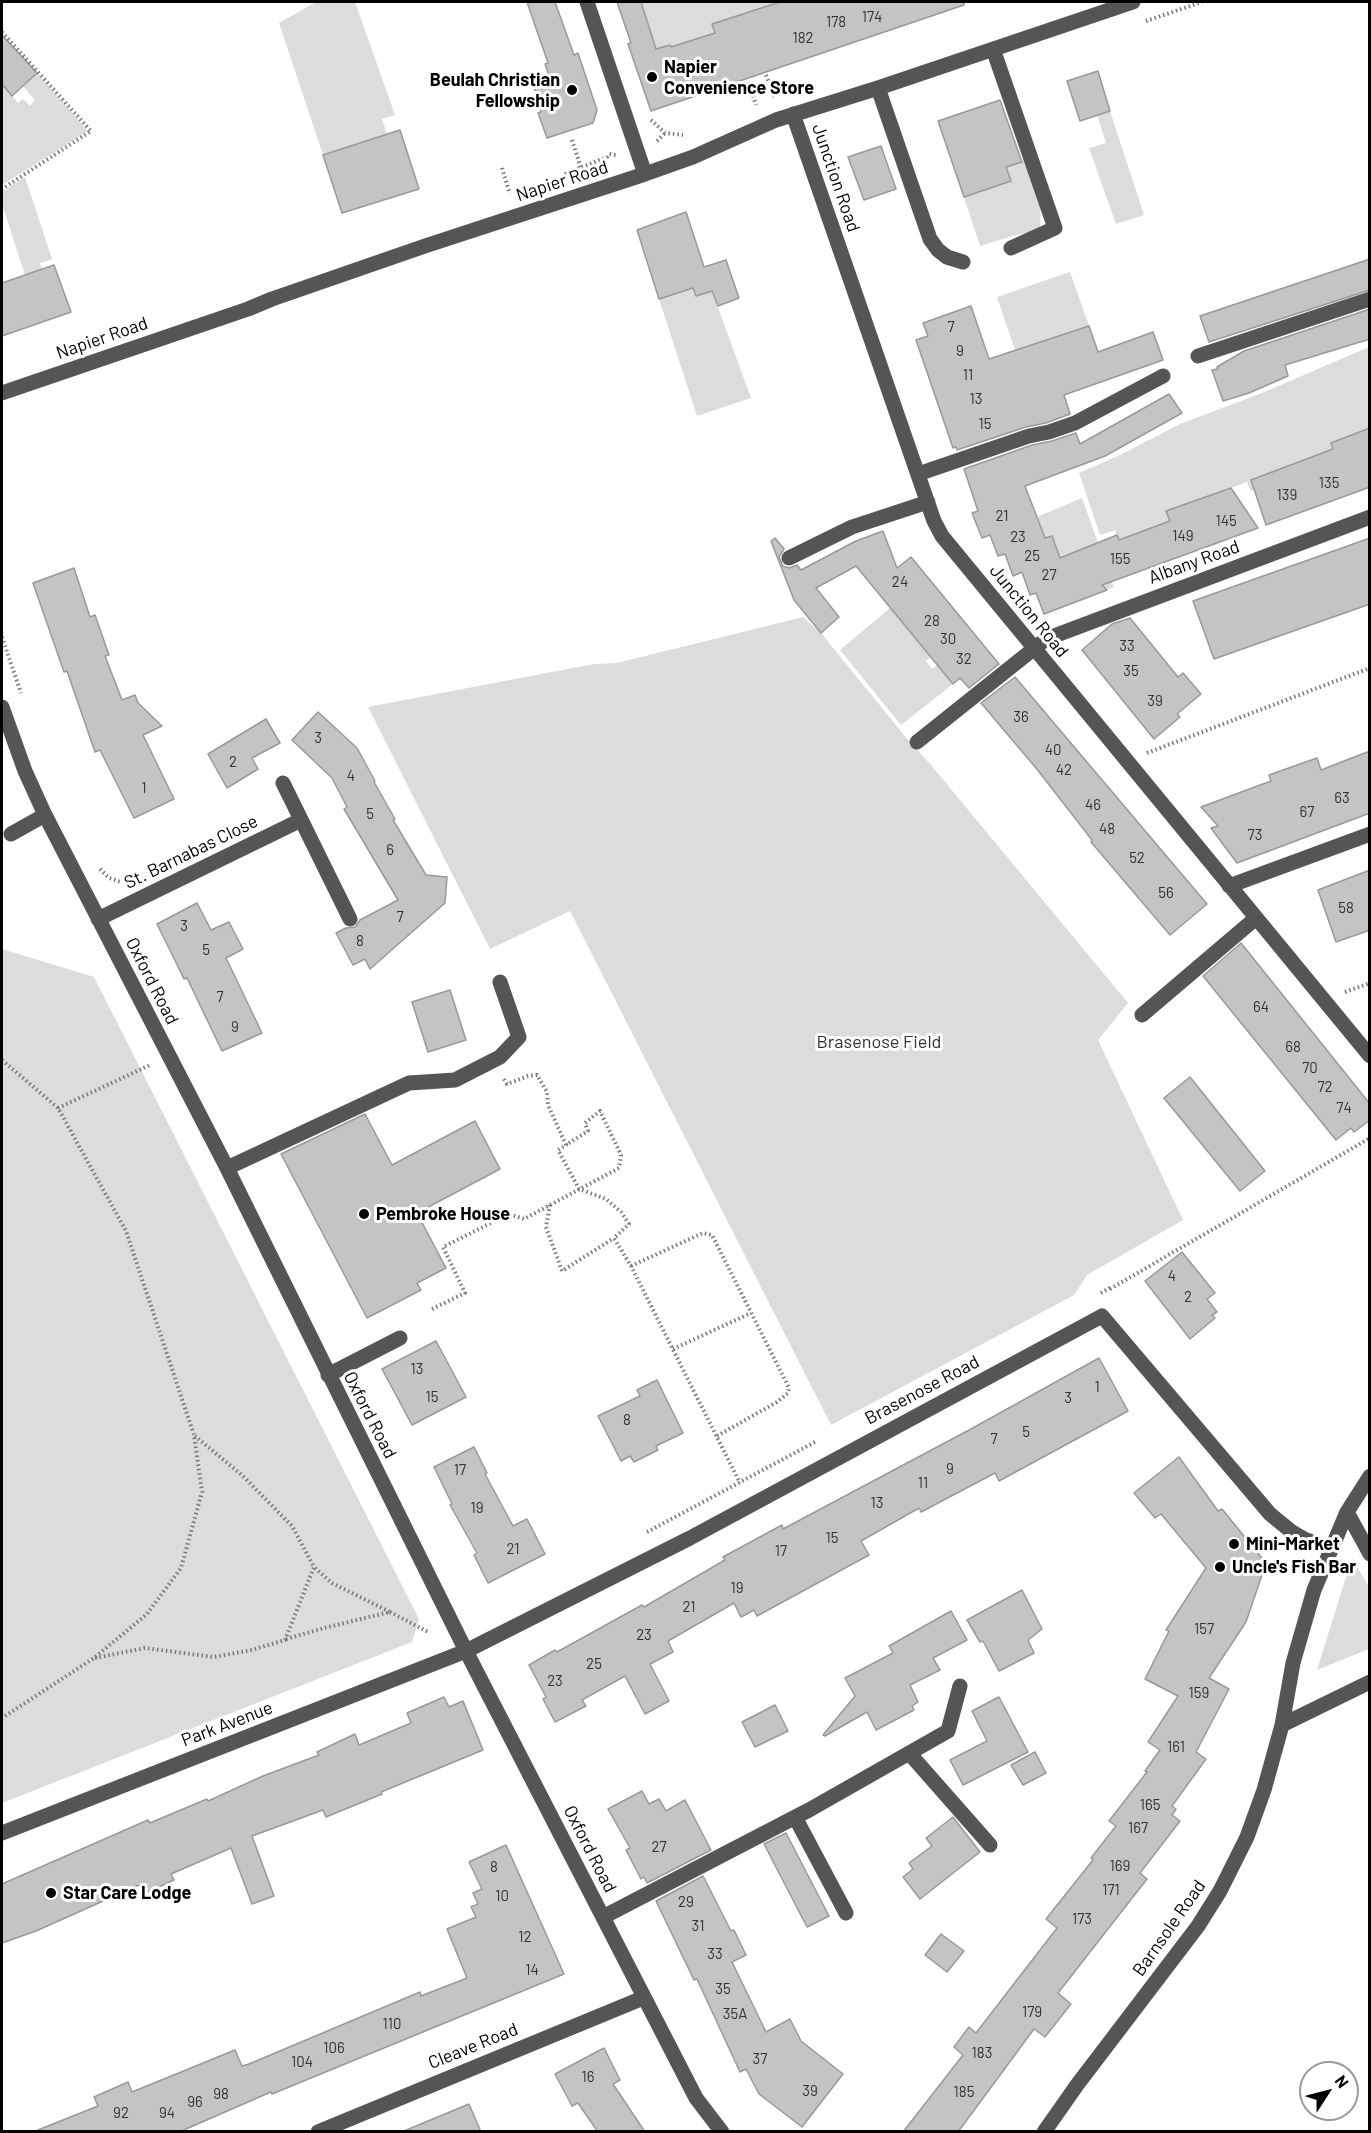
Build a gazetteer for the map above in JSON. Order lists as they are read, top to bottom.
{
  "streets": {
    "street": [
      "Junction Road",
      "Napier Road",
      "Albany Road",
      "St. Barnabas Close",
      "Oxford Road",
      "Brasenose Road",
      "Park Avenue",
      "Barnsole Road",
      "Cleave Road"
    ]
  },
  "crossings": [
    ["Junction Road", "Napier Road"],
    ["Junction Road", "Albany Road"],
    ["St. Barnabas Close", "Oxford Road"],
    ["Oxford Road", "Brasenose Road"],
    ["Oxford Road", "Park Avenue"],
    ["Oxford Road", "Cleave Road"],
    ["Brasenose Road", "Park Avenue"]
  ],
  "parks": ["Brasenose Field"],
  "places": [
    "Napier Convenience Store",
    "Beulah Christian Fellowship",
    "Pembroke House",
    "Mini-Market",
    "Uncle's Fish Bar",
    "Star Care Lodge"
  ],
  "house_numbers": [
    "174",
    "178",
    "182",
    "7",
    "9",
    "11",
    "13",
    "15",
    "135",
    "139",
    "21",
    "145",
    "149",
    "23",
    "25",
    "155",
    "27",
    "24",
    "28",
    "30",
    "33",
    "32",
    "35",
    "39",
    "36",
    "3",
    "40",
    "2",
    "42",
    "4",
    "1",
    "63",
    "46",
    "67",
    "5",
    "48",
    "73",
    "6",
    "52",
    "56",
    "58",
    "7",
    "3",
    "8",
    "5",
    "7",
    "64",
    "9",
    "68",
    "70",
    "72",
    "74",
    "4",
    "2",
    "13",
    "1",
    "15",
    "3",
    "8",
    "5",
    "7",
    "9",
    "17",
    "11",
    "13",
    "19",
    "15",
    "21",
    "17",
    "19",
    "21",
    "157",
    "23",
    "25",
    "23",
    "159",
    "161",
    "165",
    "167",
    "27",
    "169",
    "8",
    "171",
    "10",
    "29",
    "173",
    "31",
    "12",
    "33",
    "14",
    "35",
    "179",
    "35A",
    "110",
    "106",
    "183",
    "37",
    "104",
    "16",
    "39",
    "185",
    "98",
    "96",
    "92",
    "94"
  ],
  "north": "top right"
}
